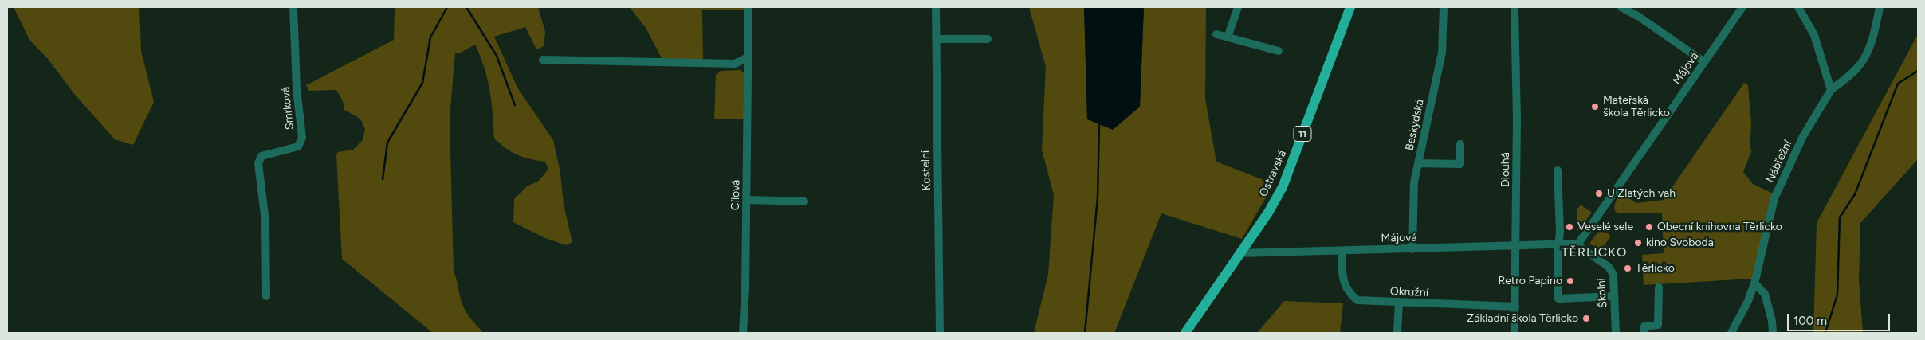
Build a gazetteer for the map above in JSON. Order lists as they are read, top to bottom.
{
  "streets": {
    "main road": ["11", "Ostravská"],
    "street": [
      "Májová",
      "Smrková",
      "Beskydská",
      "Nábřežní",
      "Dlouhá",
      "Kostelní",
      "Cílová",
      "Okružní",
      "Školní"
    ]
  },
  "crossings": [
    ["Májová", "Beskydská"],
    ["Májová", "Dlouhá"],
    ["Májová", "Ostravská"],
    ["Májová", "Okružní"],
    ["Májová", "Školní"],
    ["Dlouhá", "Okružní"]
  ],
  "districts": ["TĚRLICKO"],
  "places": [
    "Mateřská škola Těrlicko",
    "U Zlatých vah",
    "Veselé sele",
    "Obecní knihovna Těrlicko",
    "kino Svoboda",
    "Těrlicko",
    "Retro Papino",
    "Základní škola Těrlicko"
  ],
  "scale_bar": "100 m"
}
